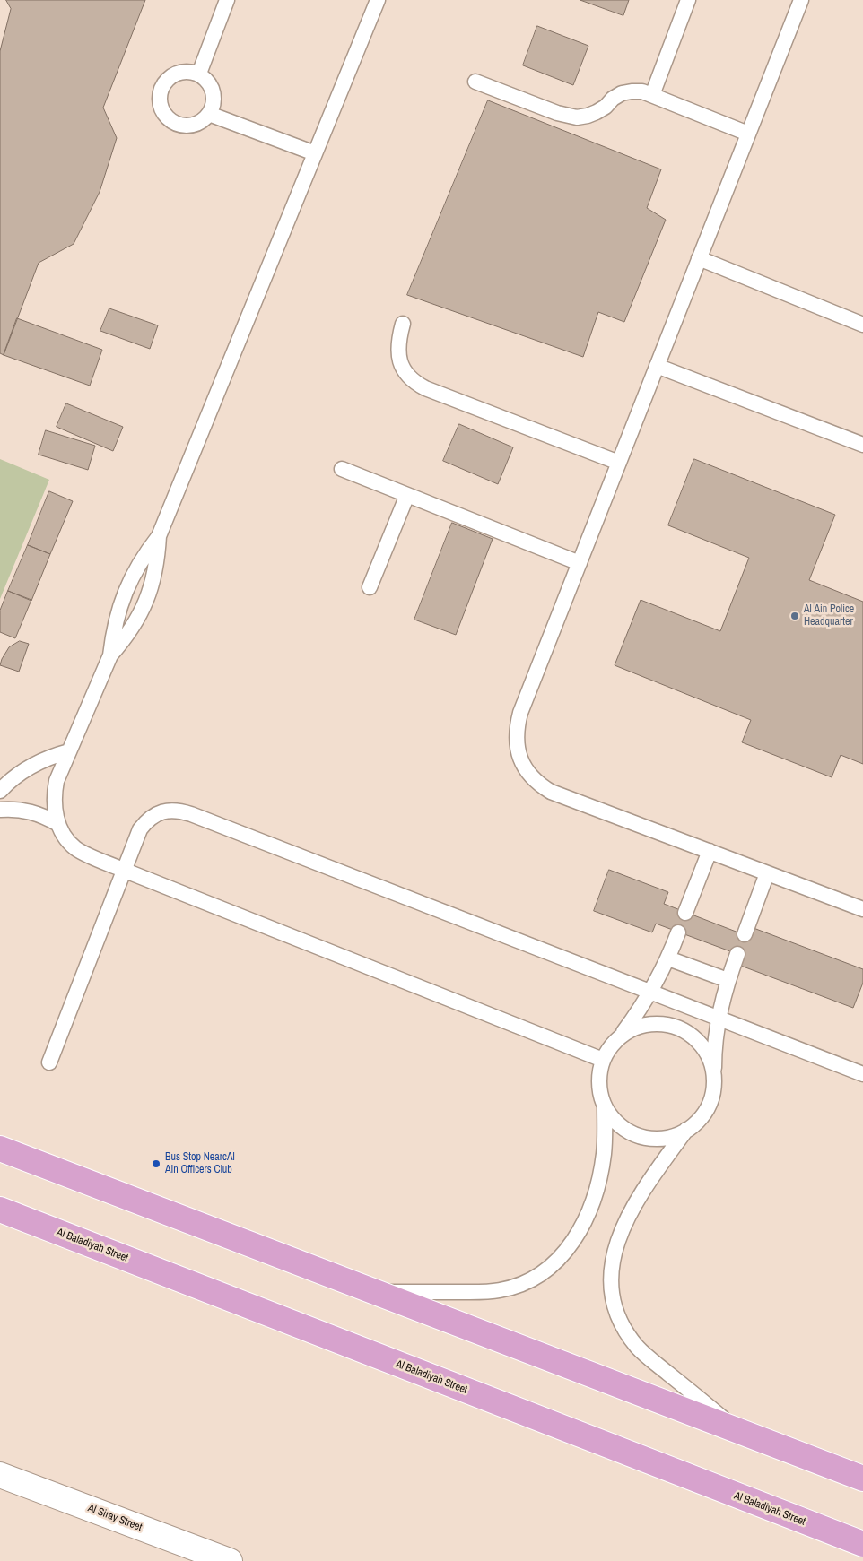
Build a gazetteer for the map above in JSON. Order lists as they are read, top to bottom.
{
  "streets": {
    "main road": ["Al Baladiyah Street"],
    "street": ["Al Siray Street"]
  },
  "places": ["Al Ain Police Headquarter", "Bus Stop NearcAl Ain Officers Club"]
}
